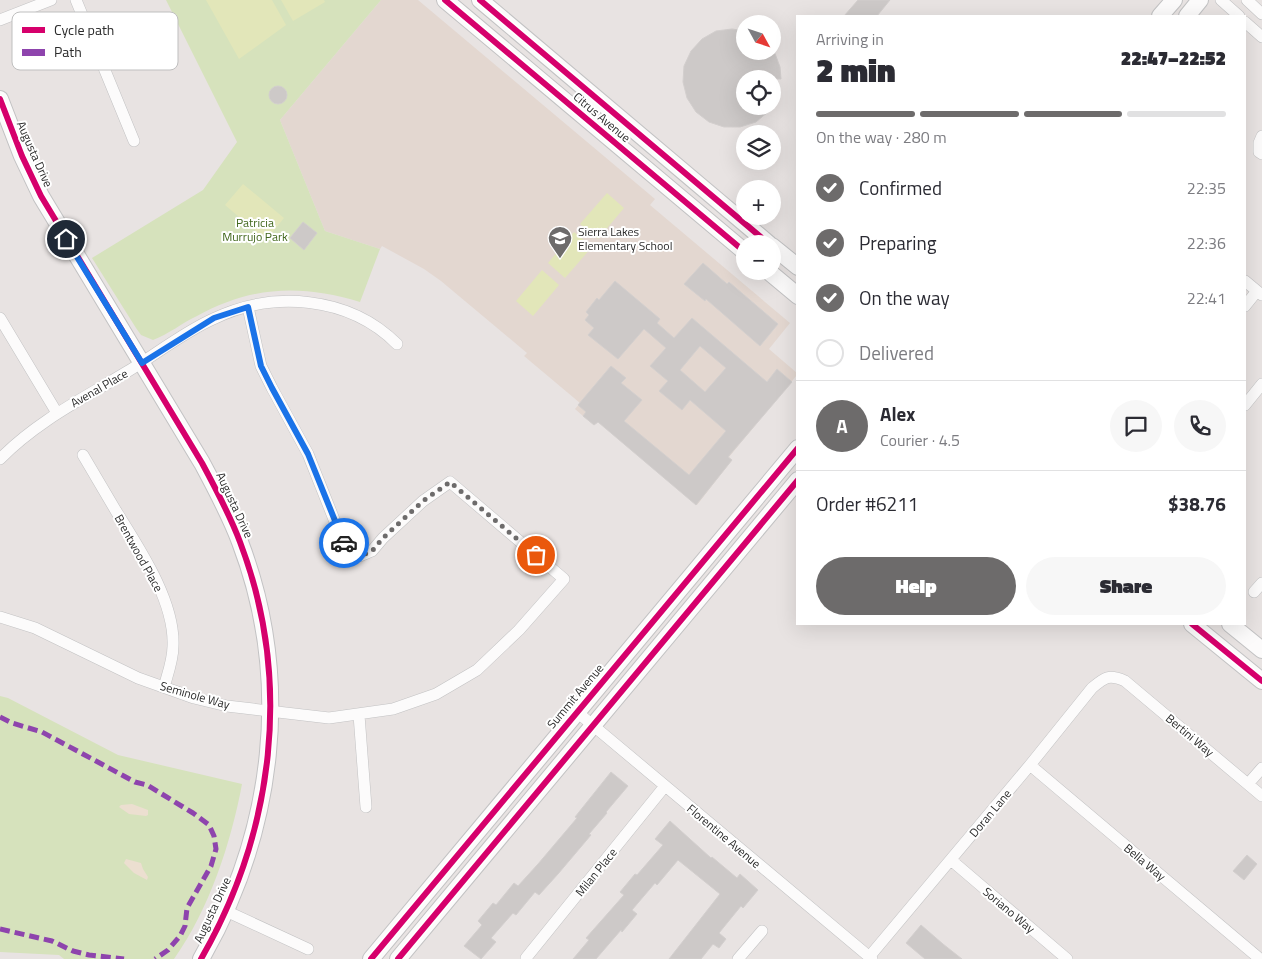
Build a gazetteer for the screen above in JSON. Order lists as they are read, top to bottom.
{
  "streets": {
    "main road": ["Citrus Avenue", "Augusta Drive", "Summit Avenue"],
    "street": [
      "Avenal Place",
      "Brentwood Place",
      "Seminole Way",
      "Bertini Way",
      "Doran Lane",
      "Florentine Avenue",
      "Bella Way",
      "Milan Place",
      "Soriano Way"
    ]
  },
  "crossings": [
    ["Augusta Drive", "Avenal Place"],
    ["Augusta Drive", "Seminole Way"],
    ["Avenal Place", "Seminole Way"],
    ["Brentwood Place", "Seminole Way"],
    ["Summit Avenue", "Florentine Avenue"],
    ["Bertini Way", "Doran Lane"],
    ["Doran Lane", "Florentine Avenue"],
    ["Doran Lane", "Bella Way"],
    ["Doran Lane", "Soriano Way"],
    ["Florentine Avenue", "Milan Place"]
  ],
  "parks": ["Patricia Murrujo Park"],
  "places": {
    "school or university": ["Sierra Lakes Elementary School"]
  },
  "legend": ["Cycle path", "Path"],
  "north": "bottom right",
  "page": {
    "map_buttons": ["+", "−"],
    "heading": ["2 min", "Arriving in", "22:47–22:52"],
    "panel": [
      "Alex",
      "Courier · 4.5",
      "Order #6211",
      "$38.76"
    ],
    "bar": "On the way · 280 m",
    "list": [
      ["Confirmed", "22:35"],
      ["Preparing", "22:36"],
      ["On the way", "22:41"],
      "Delivered"
    ],
    "round": "A",
    "buttons": ["Help", "Share"]
  }
}
